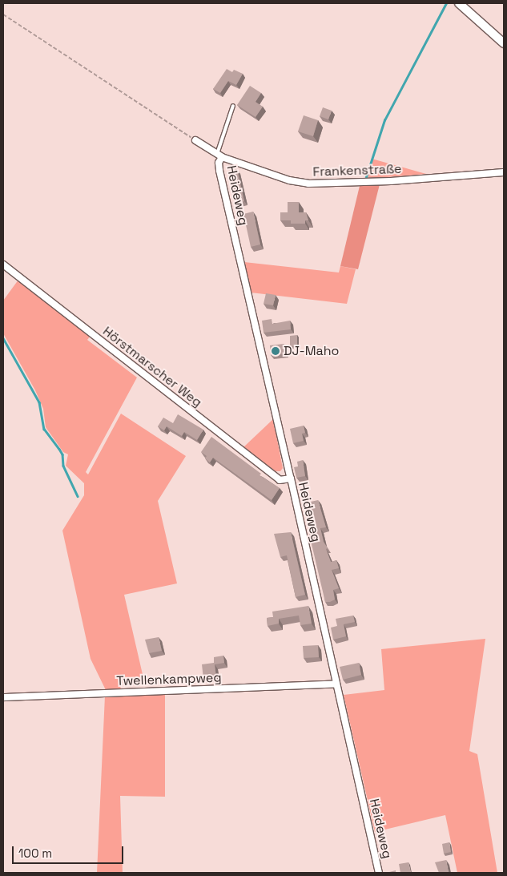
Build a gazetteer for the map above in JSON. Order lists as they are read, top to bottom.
{
  "streets": {
    "street": [
      "Frankenstraße",
      "Heideweg",
      "Hörstmarscher Weg",
      "Twellenkampweg"
    ]
  },
  "crossings": [
    ["Frankenstraße", "Heideweg"],
    ["Heideweg", "Hörstmarscher Weg"],
    ["Heideweg", "Twellenkampweg"]
  ],
  "places": ["DJ-Maho"],
  "scale_bar": "100 m"
}
